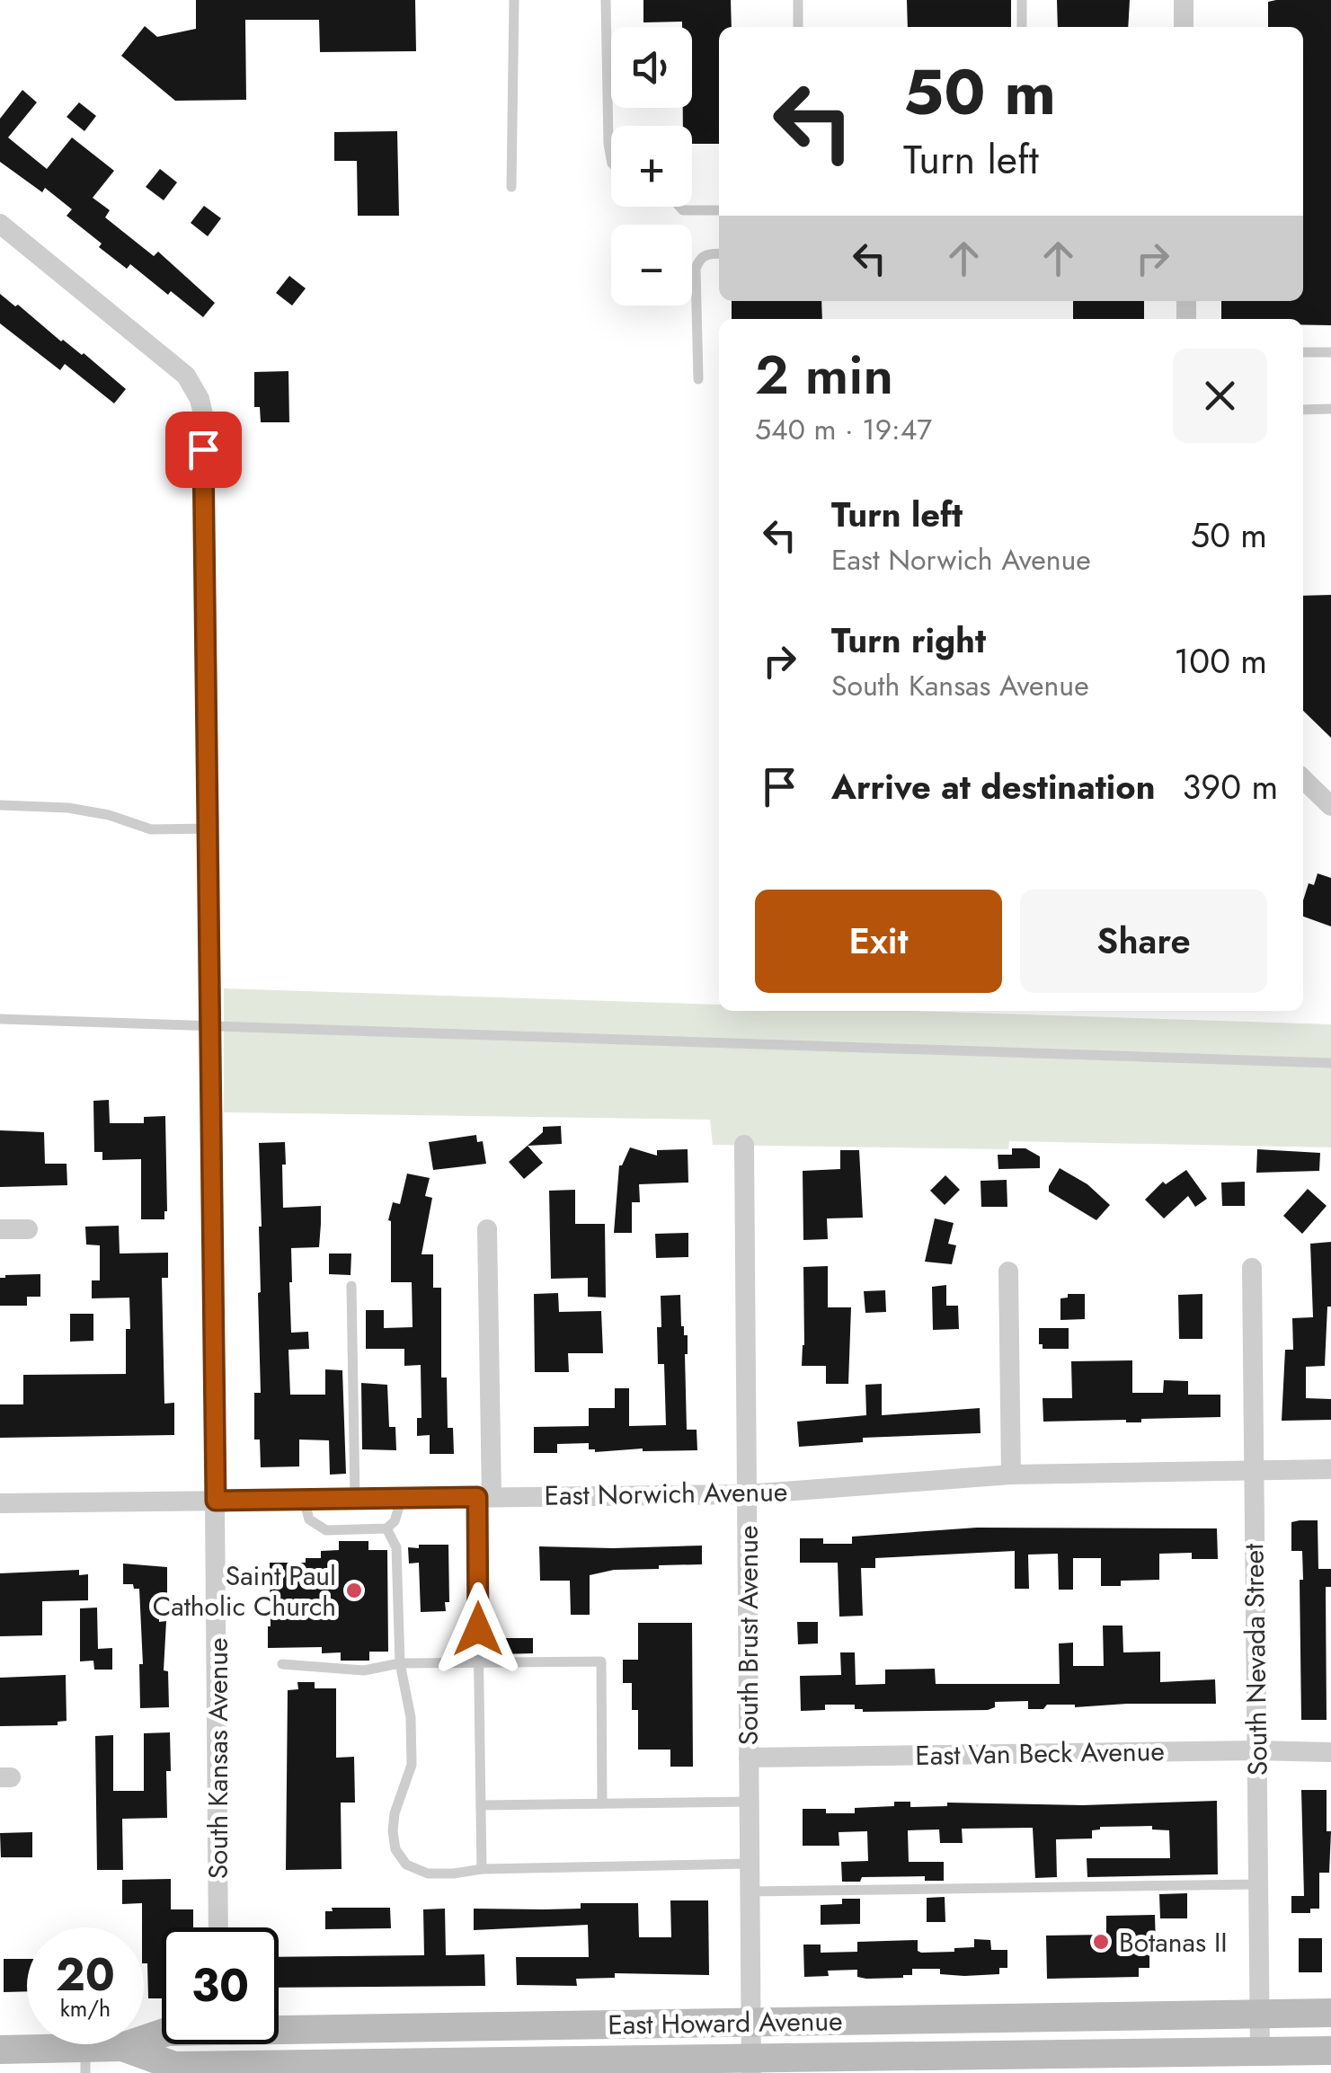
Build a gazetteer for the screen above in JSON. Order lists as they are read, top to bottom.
{
  "streets": {
    "main road": ["East Howard Avenue"],
    "street": [
      "East Norwich Avenue",
      "South Brust Avenue",
      "South Nevada Street",
      "East Van Beck Avenue",
      "South Kansas Avenue"
    ]
  },
  "crossings": [
    ["East Norwich Avenue", "South Brust Avenue"],
    ["East Norwich Avenue", "South Nevada Street"],
    ["East Norwich Avenue", "South Kansas Avenue"],
    ["South Brust Avenue", "East Van Beck Avenue"],
    ["South Brust Avenue", "East Howard Avenue"],
    ["South Nevada Street", "East Van Beck Avenue"],
    ["South Nevada Street", "East Howard Avenue"]
  ],
  "places": ["Saint Paul Catholic Church", "Botanas II"],
  "page": {
    "map_buttons": ["+", "−"],
    "turn": ["50 m", "Turn left"],
    "heading": ["2 min", "540 m · 19:47"],
    "list": [
      {
        "name": "Turn left",
        "note": "East Norwich Avenue",
        "value": "50 m"
      },
      {
        "name": "Turn right",
        "note": "South Kansas Avenue",
        "value": "100 m"
      },
      {
        "name": "Arrive at destination",
        "value": "390 m"
      }
    ],
    "buttons": ["Exit", "Share"],
    "speed": "20 km/h",
    "limit": "30"
  }
}
